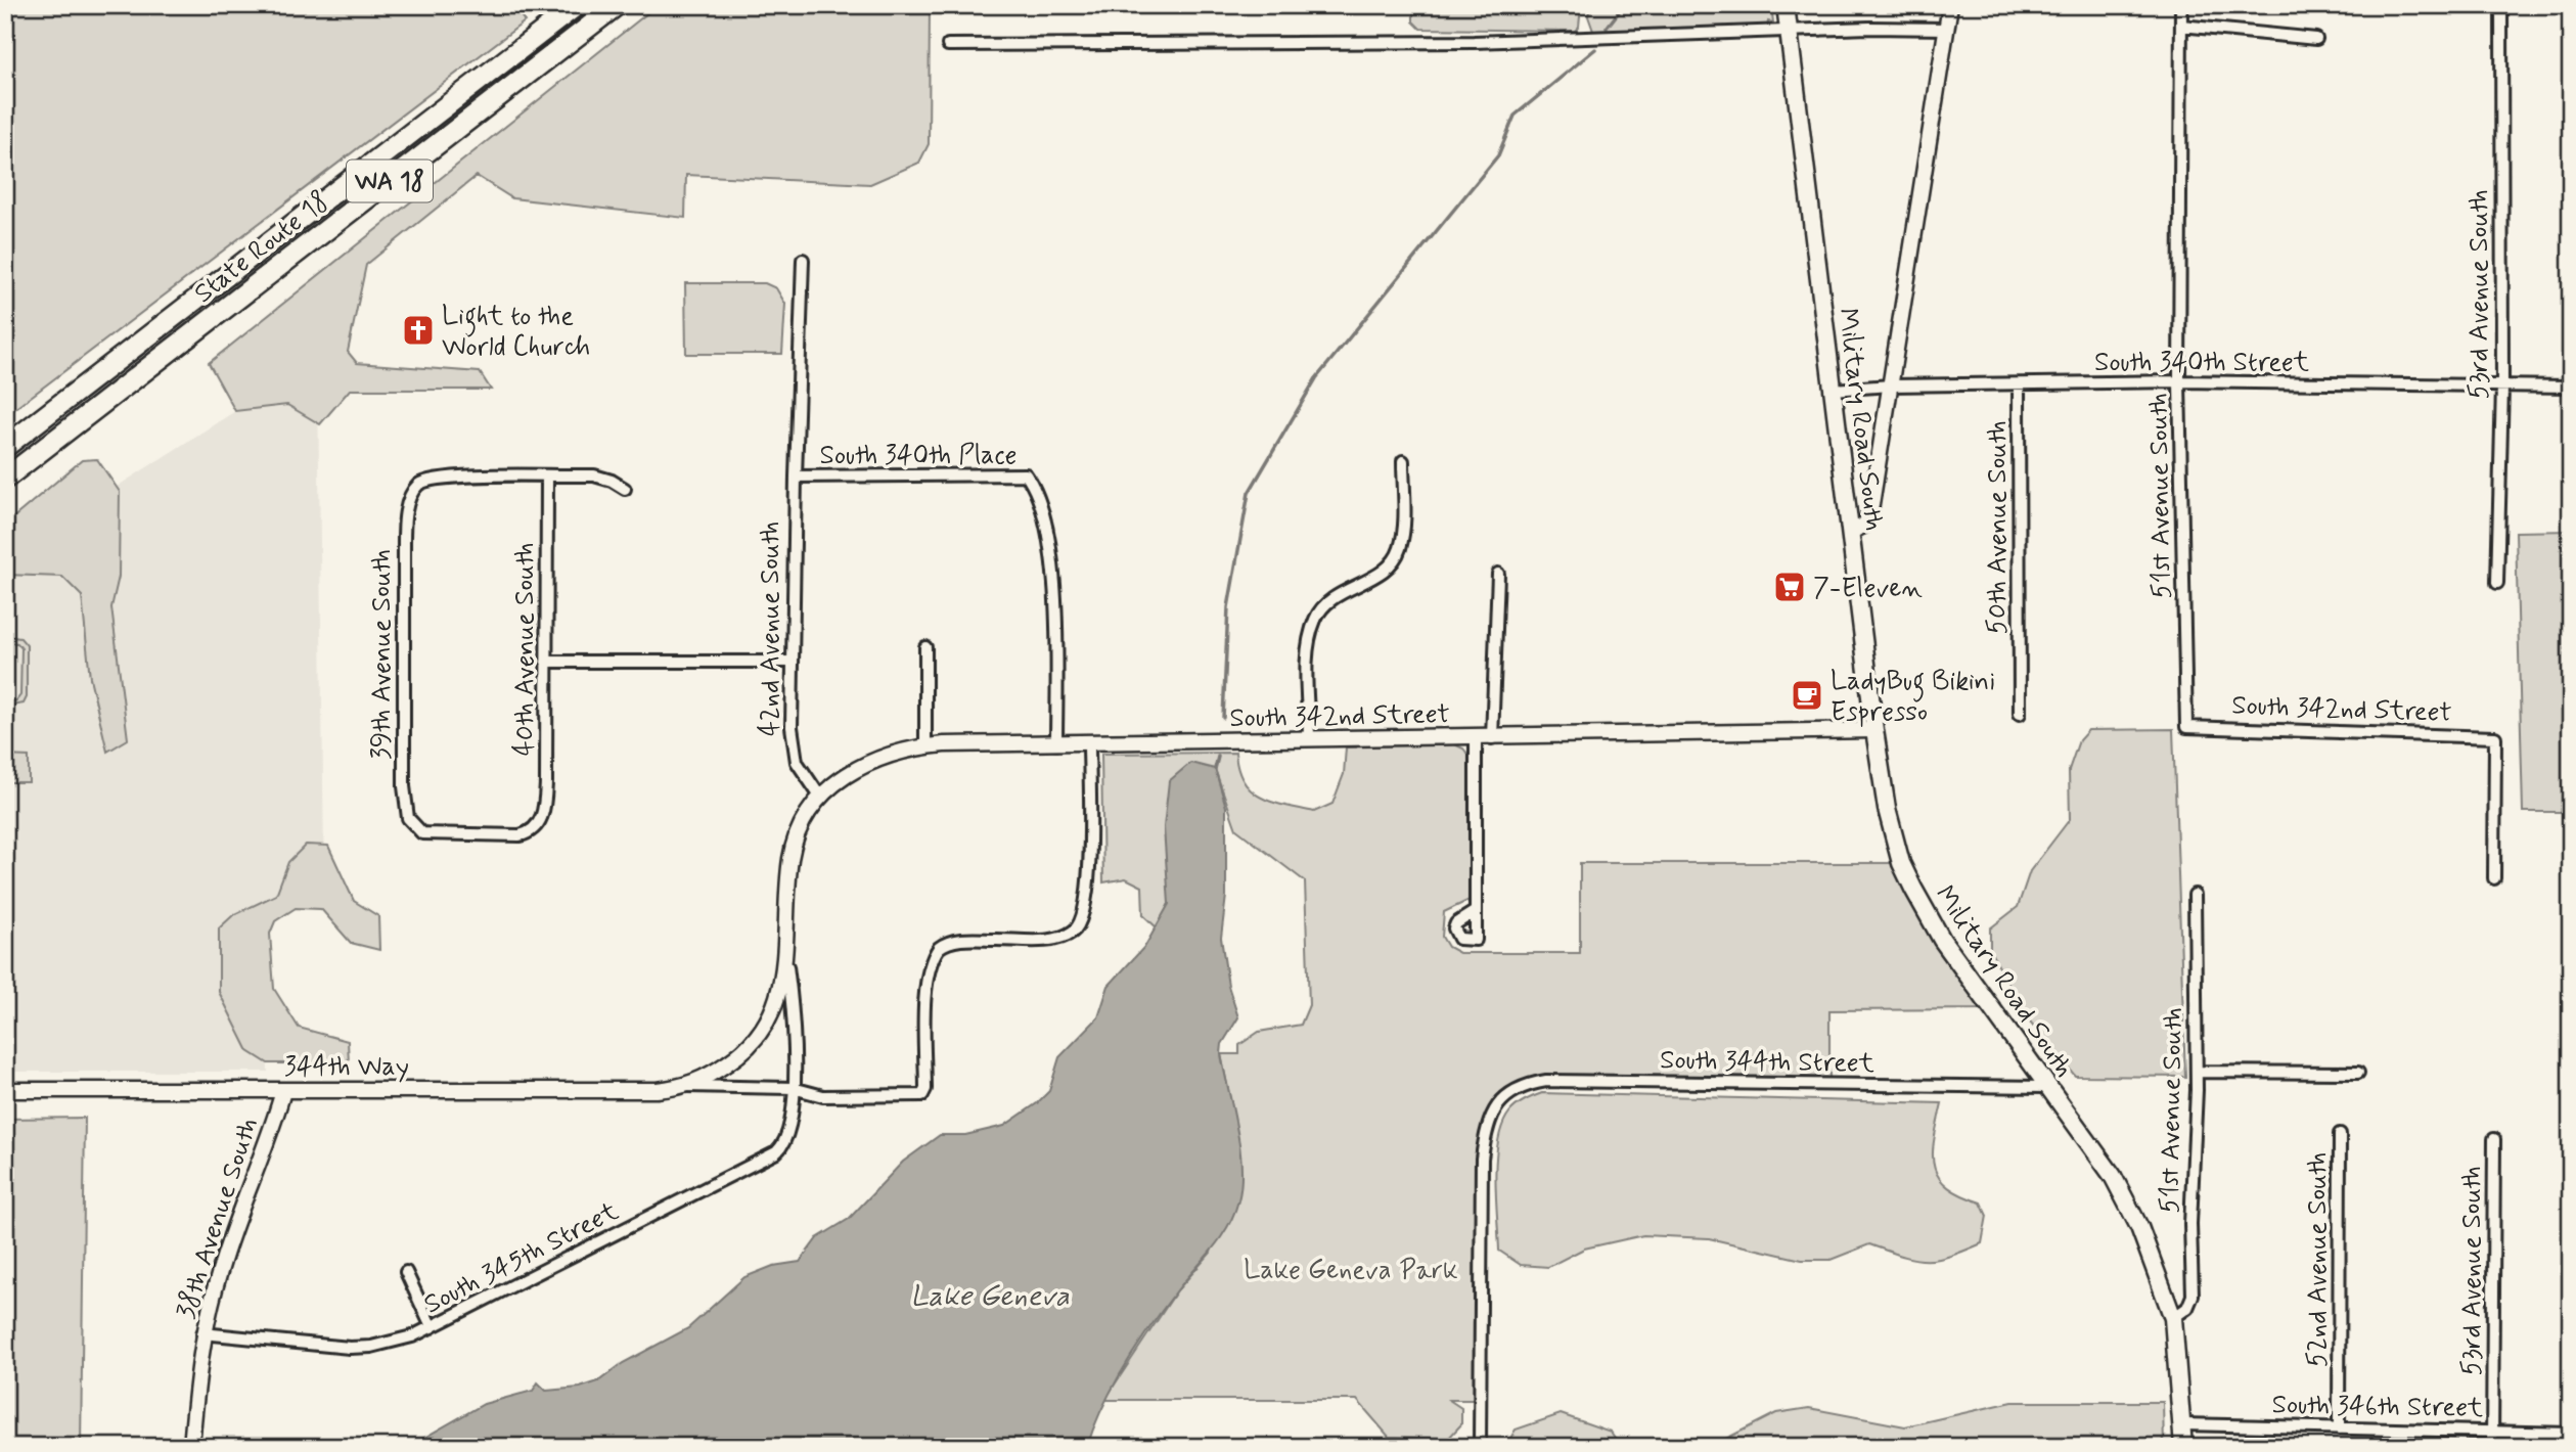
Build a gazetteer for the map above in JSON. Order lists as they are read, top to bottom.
{
  "streets": {
    "highway": ["WA 18", "State Route 18"],
    "main road": ["Military Road South"],
    "street": [
      "53rd Avenue South",
      "South 340th Street",
      "South 340th Place",
      "51st Avenue South",
      "50th Avenue South",
      "42nd Avenue South",
      "40th Avenue South",
      "39th Avenue South",
      "South 342nd Street",
      "South 344th Street",
      "344th Way",
      "38th Avenue South",
      "South 345th Street",
      "52nd Avenue South",
      "South 346th Street"
    ]
  },
  "crossings": [
    ["53rd Avenue South", "South 340th Street"],
    ["53rd Avenue South", "South 346th Street"],
    ["South 340th Street", "Military Road South"],
    ["South 340th Street", "51st Avenue South"],
    ["South 340th Street", "50th Avenue South"],
    ["Military Road South", "51st Avenue South"],
    ["Military Road South", "South 342nd Street"],
    ["Military Road South", "South 344th Street"],
    ["Military Road South", "South 346th Street"],
    ["South 340th Place", "42nd Avenue South"],
    ["South 340th Place", "South 342nd Street"],
    ["51st Avenue South", "South 342nd Street"],
    ["42nd Avenue South", "South 342nd Street"],
    ["40th Avenue South", "39th Avenue South"],
    ["344th Way", "38th Avenue South"],
    ["38th Avenue South", "South 345th Street"],
    ["52nd Avenue South", "South 346th Street"]
  ],
  "water": ["Lake Geneva"],
  "parks": ["Lake Geneva Park"],
  "places": {
    "church": ["Light to the World Church"],
    "supermarket": ["7-Eleven"],
    "cafe": ["LadyBug Bikini Espresso"]
  }
}
